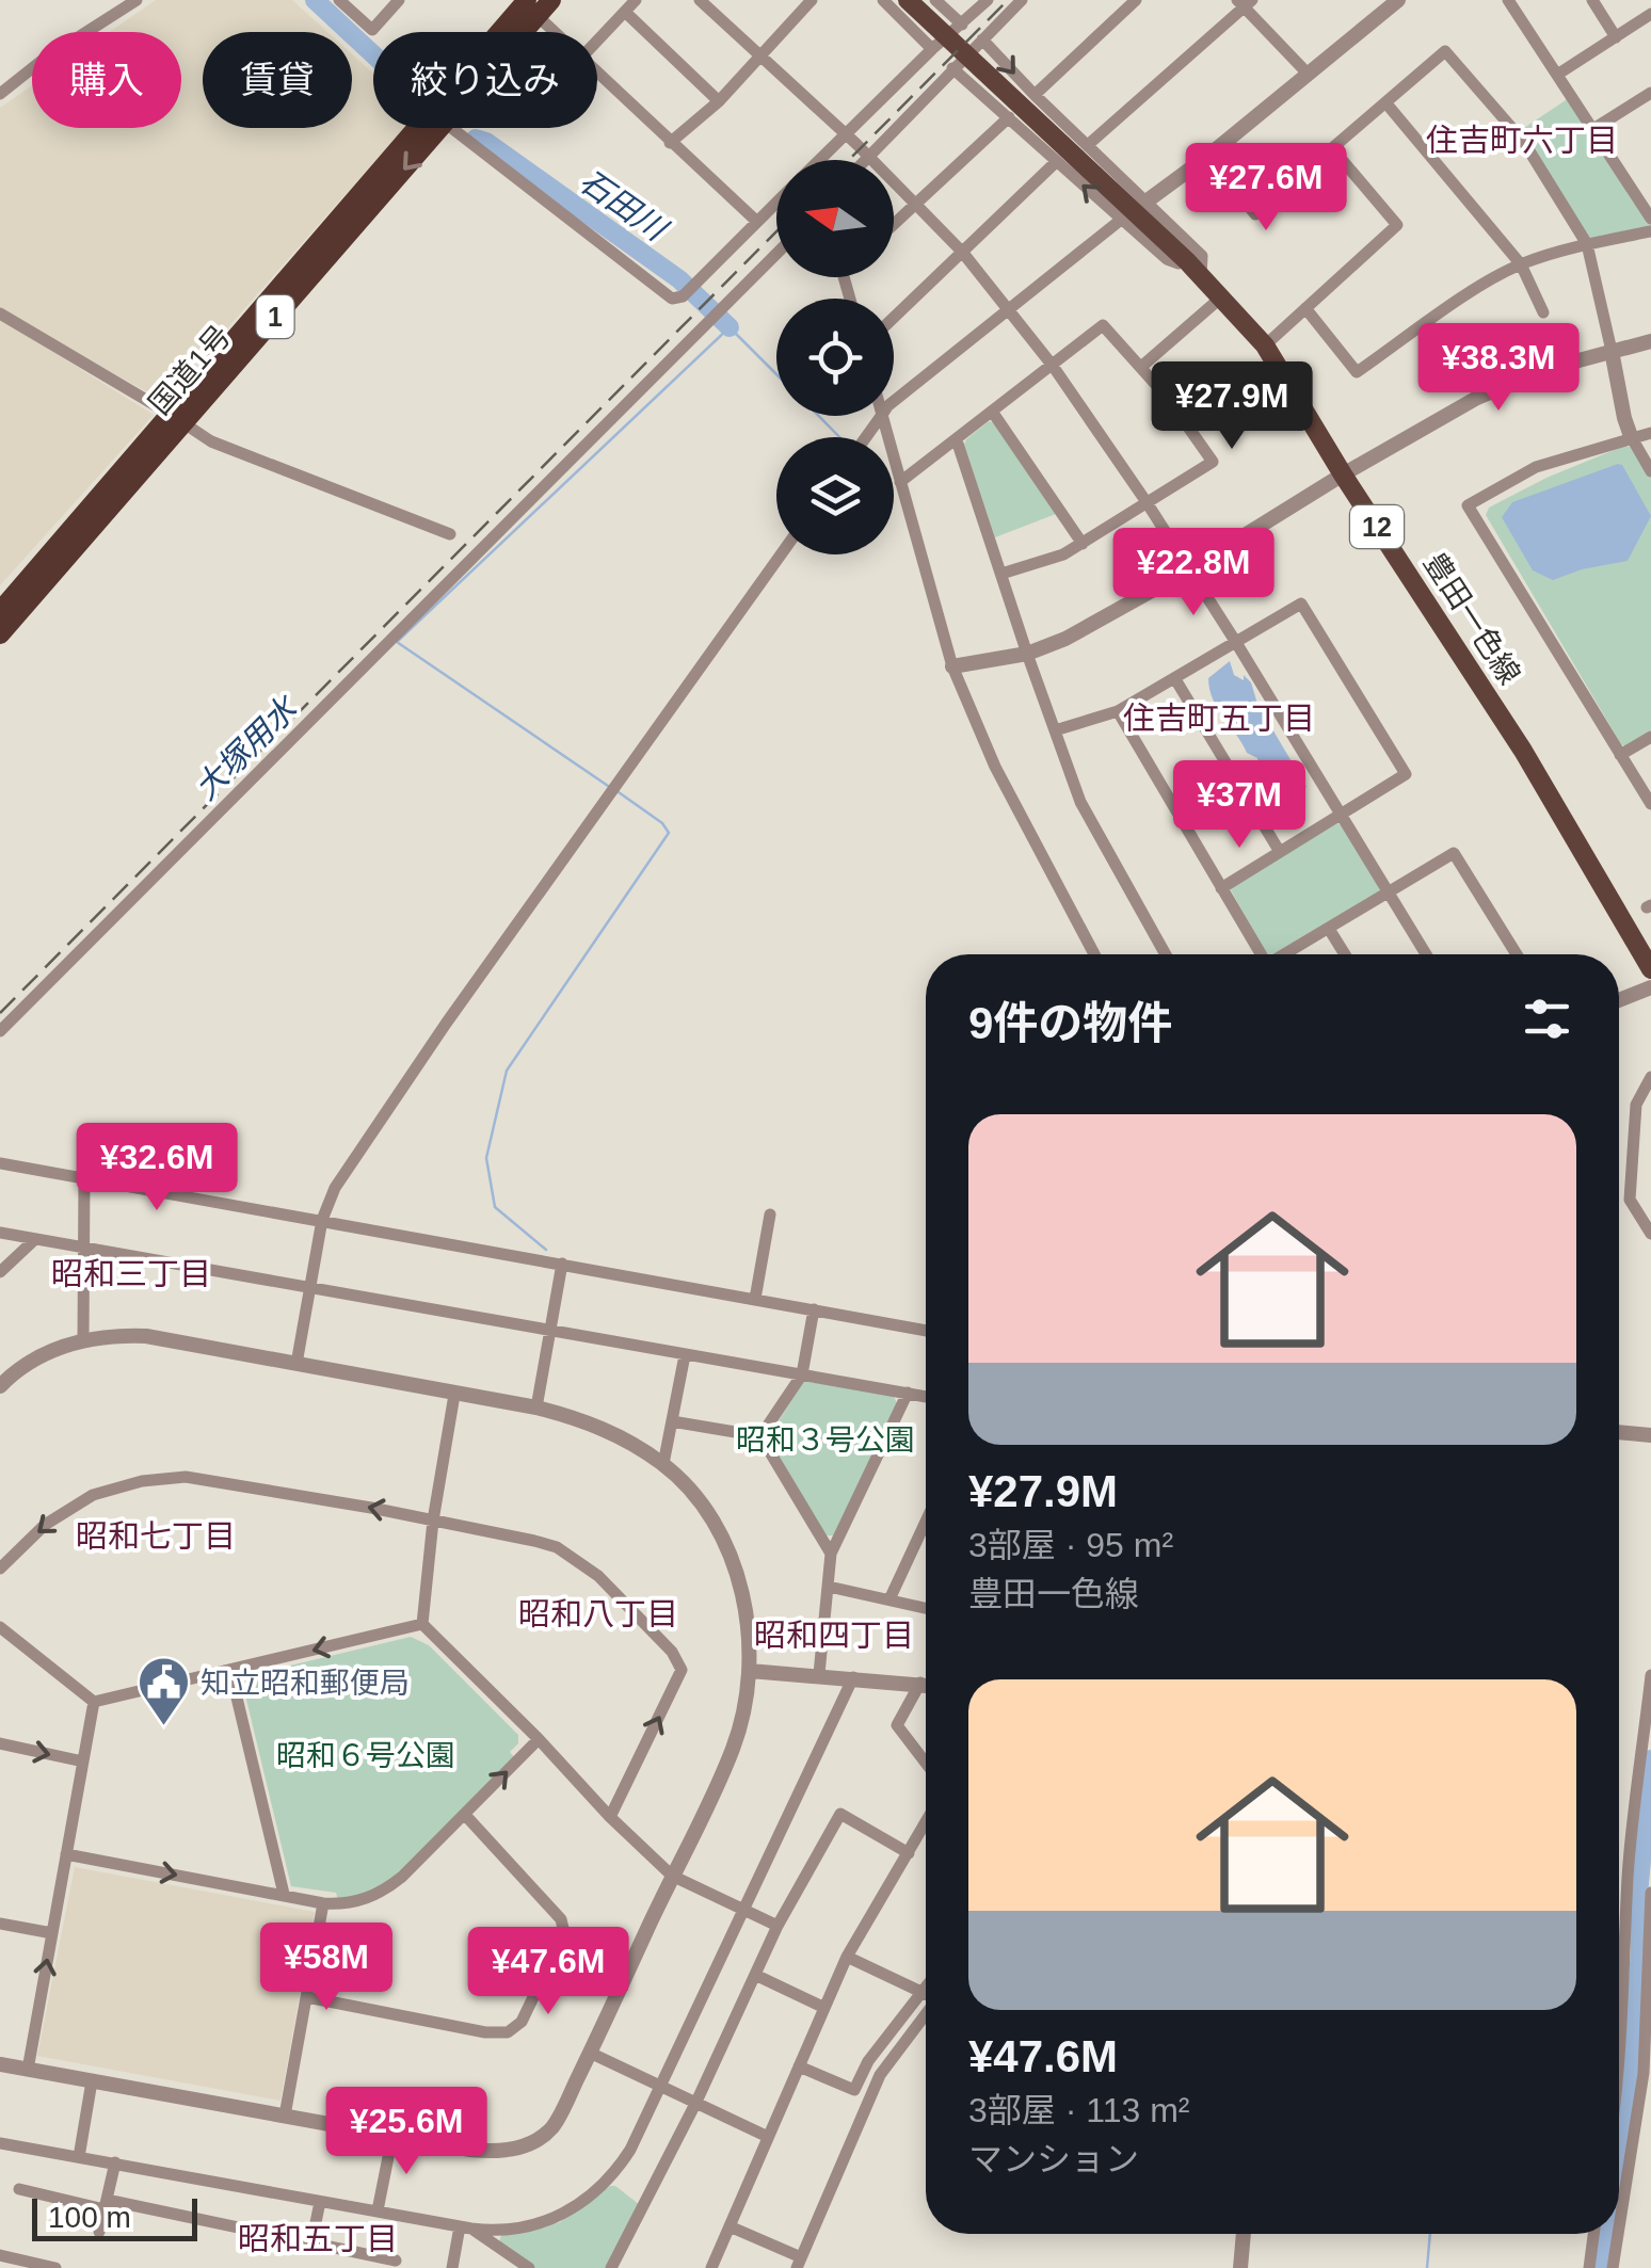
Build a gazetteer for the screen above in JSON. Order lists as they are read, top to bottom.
{
  "streets": {
    "highway": ["1", "国道1号"],
    "main road": ["12", "豊田一色線"]
  },
  "districts": [
    "住吉町六丁目",
    "住吉町五丁目",
    "昭和三丁目",
    "昭和七丁目",
    "昭和八丁目",
    "昭和四丁目",
    "昭和五丁目"
  ],
  "water": ["石田川", "大塚用水"],
  "parks": ["昭和３号公園", "昭和６号公園"],
  "places": {
    "public building": ["知立昭和郵便局"]
  },
  "scale_bar": "100 m",
  "north": "left",
  "page": {
    "chip": ["購入", "賃貸", "絞り込み"],
    "price": [
      "¥27.6M",
      "¥38.3M",
      "¥27.9M",
      "¥22.8M",
      "¥37M",
      "¥32.6M",
      "¥58M",
      "¥47.6M",
      "¥25.6M"
    ],
    "heading": "9件の物件",
    "list": [
      {
        "name": "¥27.9M",
        "note": "3部屋 · 95 m² · 豊田一色線"
      },
      {
        "name": "¥47.6M",
        "note": "3部屋 · 113 m² · マンション"
      }
    ],
    "scale": "100 m"
  }
}
